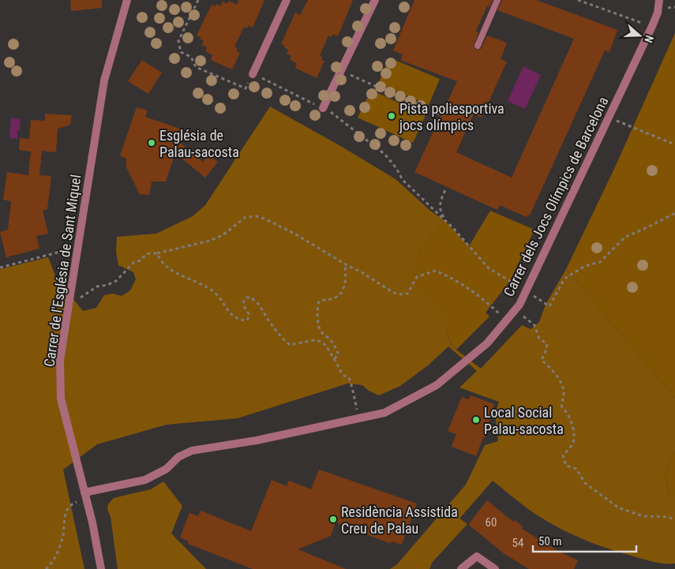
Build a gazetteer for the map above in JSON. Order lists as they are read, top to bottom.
{
  "streets": {
    "street": ["Carrer dels Jocs Olímpics de Barcelona", "Carrer de l'Església de Sant Miquel"]
  },
  "crossings": [
    ["Carrer dels Jocs Olímpics de Barcelona", "Carrer de l'Església de Sant Miquel"]
  ],
  "places": [
    "Pista poliesportiva jocs olímpics",
    "Església de Palau-sacosta",
    "Local Social Palau-sacosta",
    "Residència Assistida Creu de Palau"
  ],
  "house_numbers": ["60", "54"],
  "scale_bar": "50 m",
  "north": "right"
}
